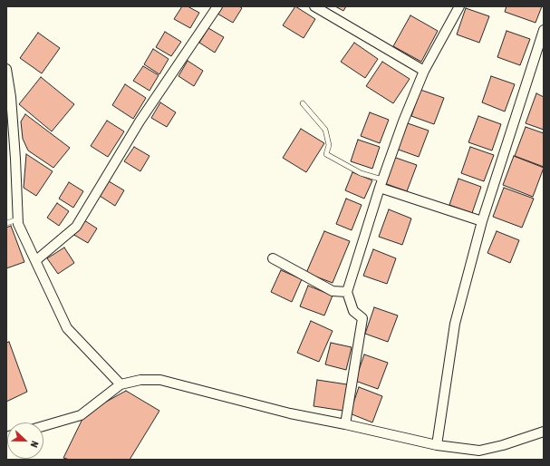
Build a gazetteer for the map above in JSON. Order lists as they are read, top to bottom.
{
  "north": "right"
}
